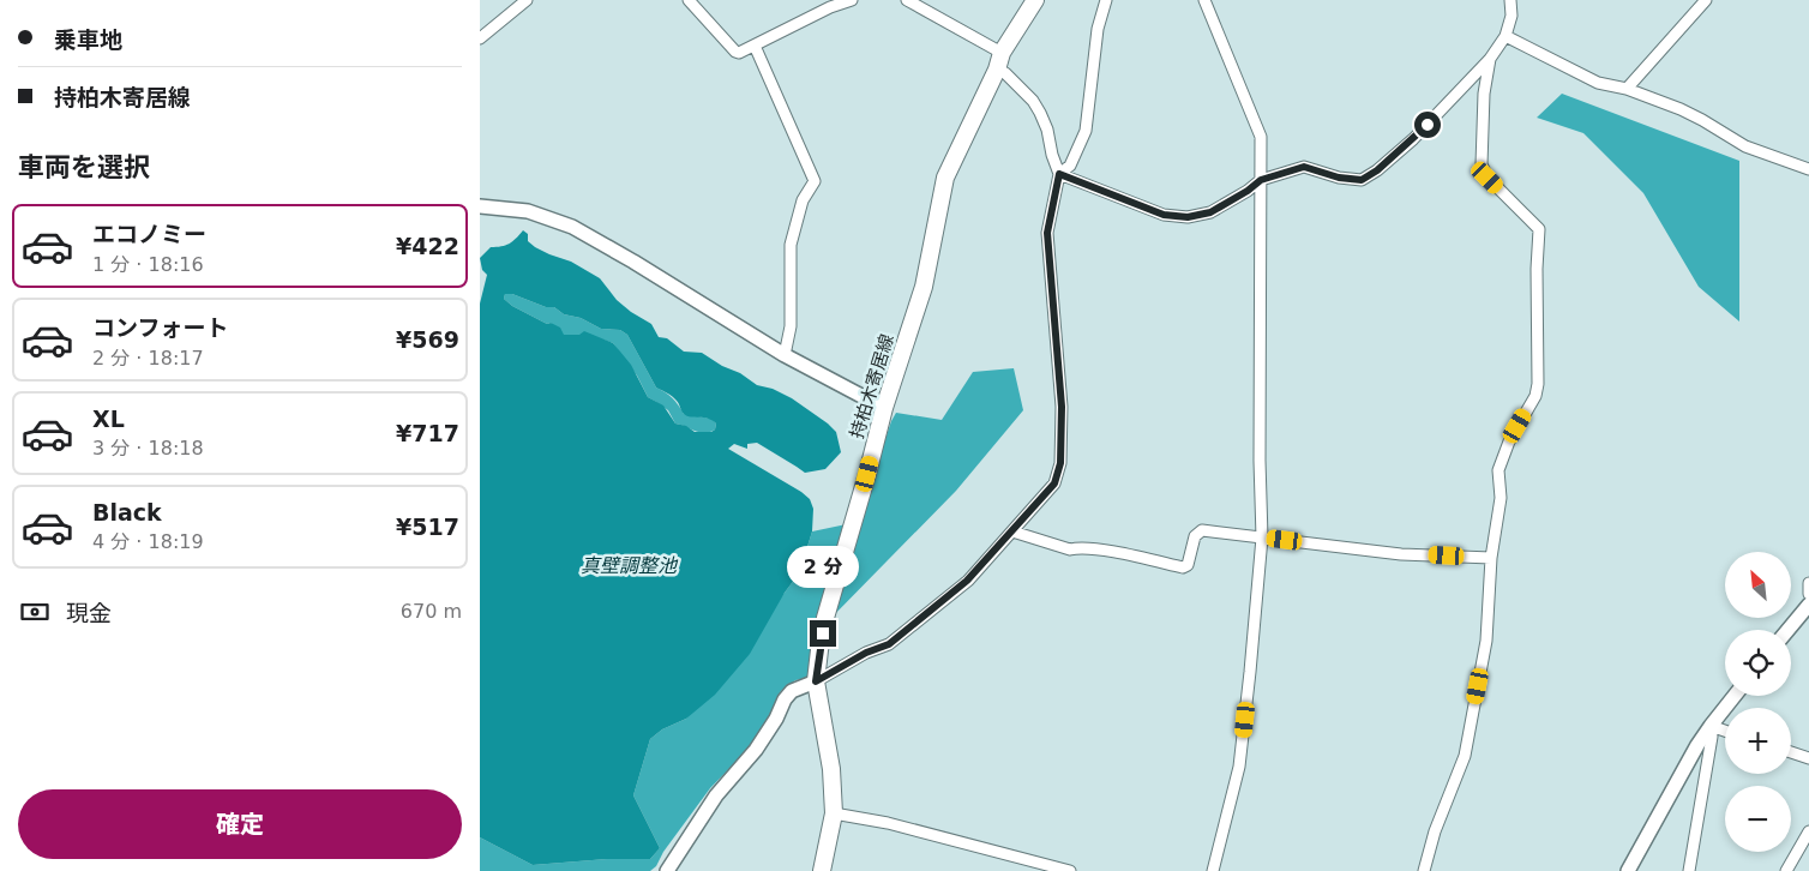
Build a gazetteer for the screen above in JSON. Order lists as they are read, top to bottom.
{
  "streets": {
    "main road": ["持柏木寄居線"]
  },
  "water": ["真壁調整池"],
  "north": "top left",
  "page": {
    "banner": ["乗車地", "持柏木寄居線"],
    "heading": "車両を選択",
    "list": [
      {
        "name": "エコノミー",
        "note": "1 分 · 18:16",
        "value": "¥422"
      },
      {
        "name": "コンフォート",
        "note": "2 分 · 18:17",
        "value": "¥569"
      },
      {
        "name": "XL",
        "note": "3 分 · 18:18",
        "value": "¥717"
      },
      {
        "name": "Black",
        "note": "4 分 · 18:19",
        "value": "¥517"
      }
    ],
    "bubble": "2 分",
    "map_buttons": ["+", "−"],
    "pay": ["現金", "670 m"],
    "buttons": "確定"
  }
}
